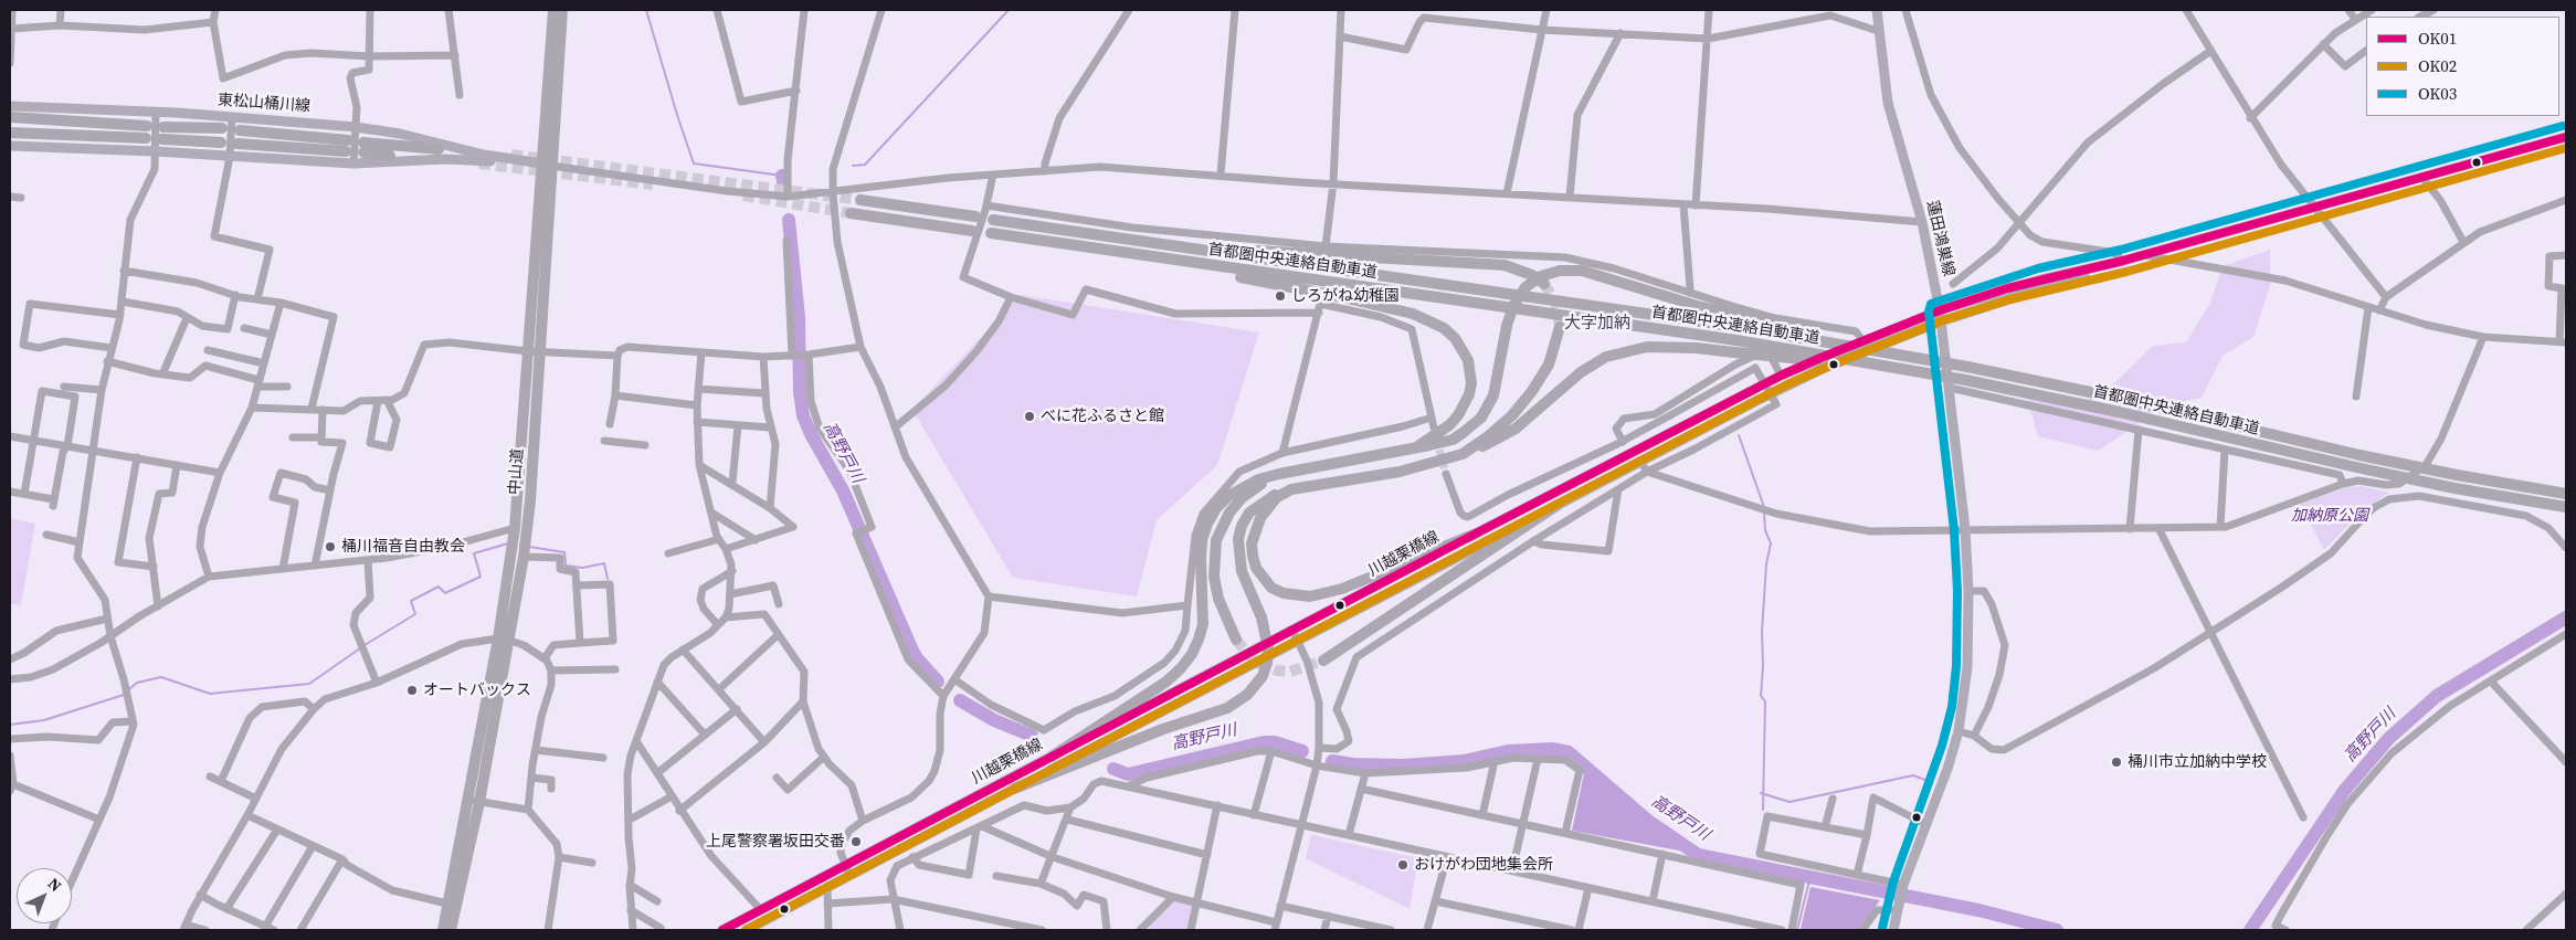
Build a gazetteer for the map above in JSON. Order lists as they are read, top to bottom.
{
  "streets": {
    "highway": ["首都圏中央連絡自動車道", "中山道"],
    "main road": ["東松山桶川線", "蓮田鴻巣線", "川越栗橋線"]
  },
  "crossings": [
    ["東松山桶川線", "中山道"],
    ["蓮田鴻巣線", "川越栗橋線"]
  ],
  "districts": ["大字加納"],
  "water": ["高野戸川"],
  "parks": ["加納原公園"],
  "places": [
    "しろがね幼稚園",
    "べに花ふるさと館",
    "桶川福音自由教会",
    "オートバックス",
    "桶川市立加納中学校",
    "上尾警察署坂田交番",
    "おけがわ団地集会所"
  ],
  "lines": ["transit line OK03", "transit line OK01", "transit line OK02"],
  "legend": ["OK01", "OK02", "OK03"],
  "north": "top right"
}
